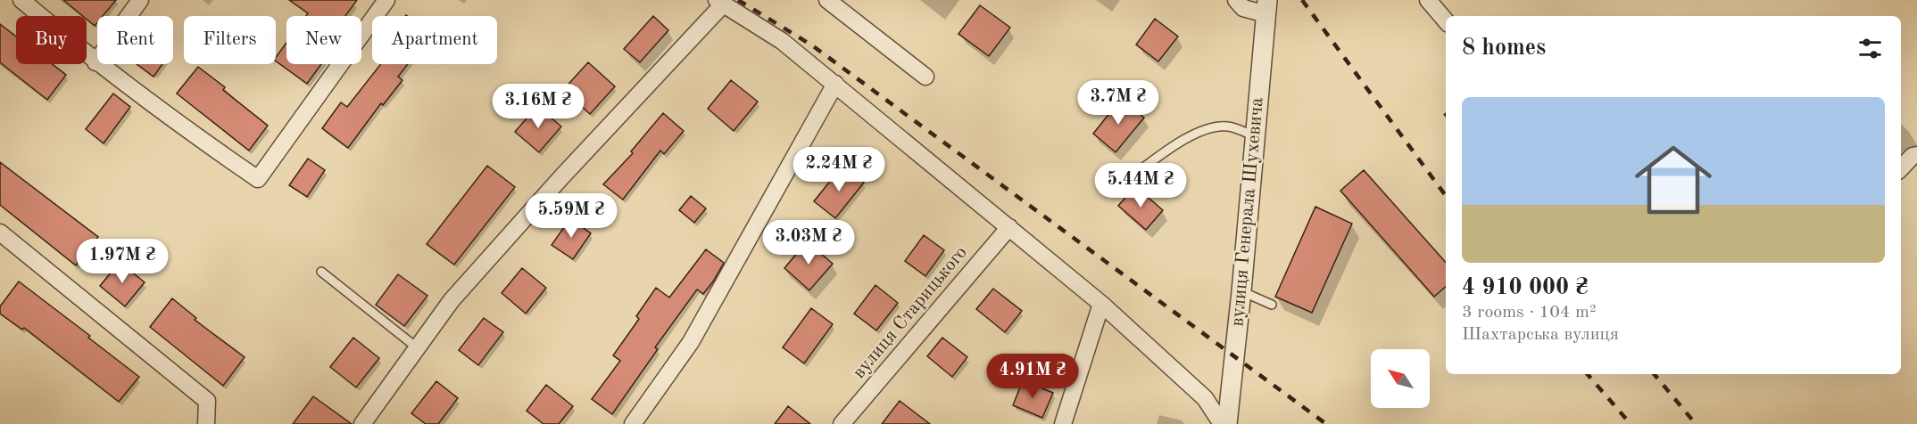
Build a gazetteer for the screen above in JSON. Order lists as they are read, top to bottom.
{
  "streets": {
    "street": ["вулиця Генерала Шухевича", "вулиця Старицького"]
  },
  "north": "top left",
  "page": {
    "chip": [
      "Buy",
      "Rent",
      "Filters",
      "New",
      "Apartment"
    ],
    "heading": "8 homes",
    "price": [
      "3.7M ₴",
      "3.16M ₴",
      "2.24M ₴",
      "5.44M ₴",
      "5.59M ₴",
      "3.03M ₴",
      "1.97M ₴",
      "4.91M ₴"
    ],
    "list": [
      {
        "name": "4 910 000 ₴",
        "note": "3 rooms · 104 m² · Шахтарська вулиця"
      }
    ]
  }
}
